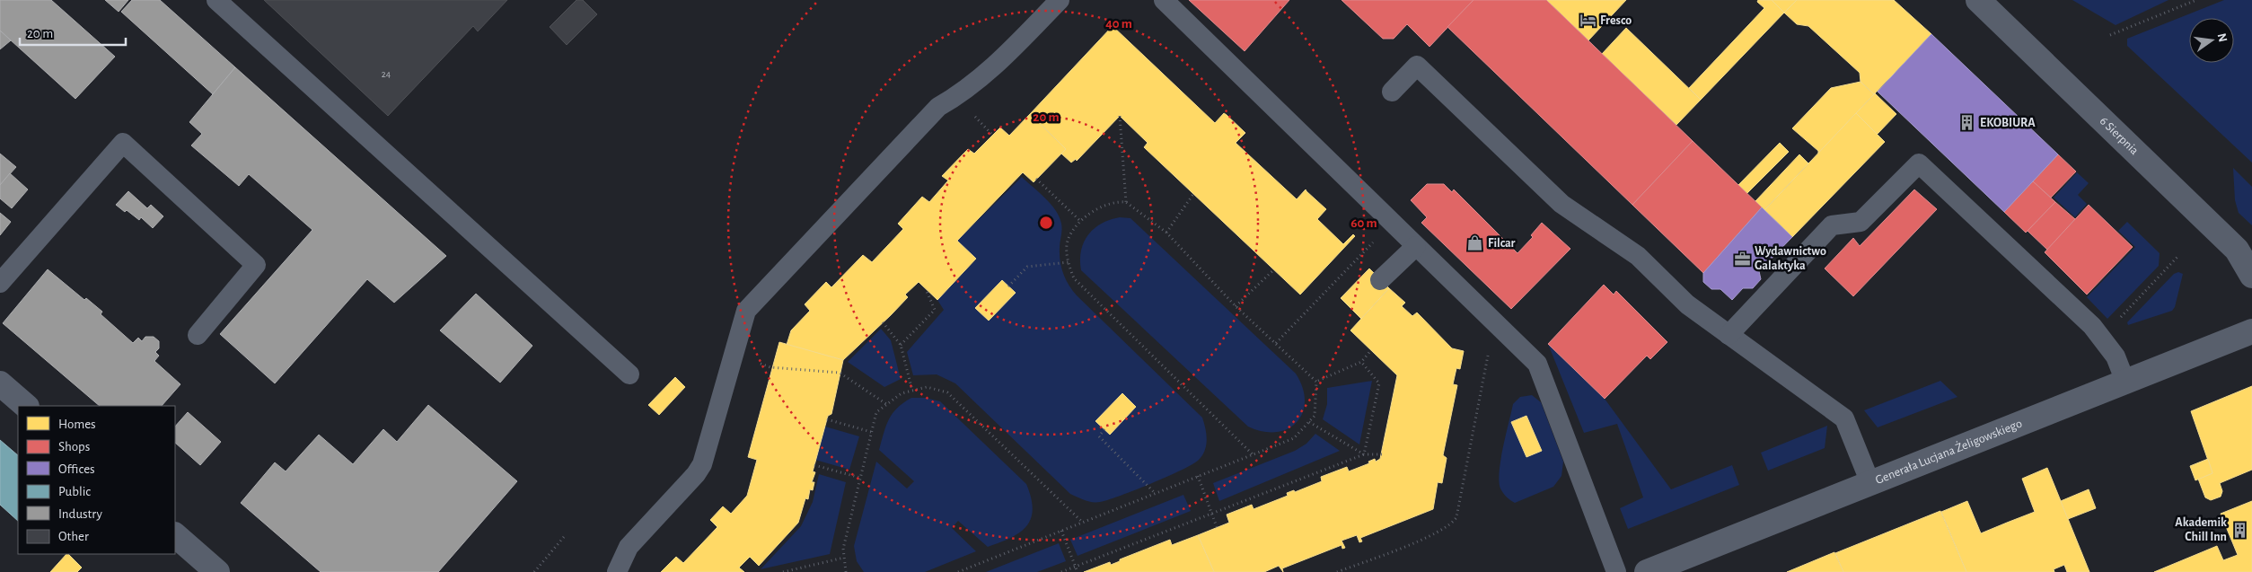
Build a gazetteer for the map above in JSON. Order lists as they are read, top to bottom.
{
  "streets": {
    "street": ["6 Sierpnia", "Generała Lucjana Żeligowskiego"]
  },
  "places": {
    "hotel": ["Fresco"],
    "building": ["EKOBIURA", "Akademik Chill Inn"],
    "shop": ["Filcar"],
    "office": ["Wydawnictwo Galaktyka"]
  },
  "house_numbers": ["24"],
  "legend": [
    "Homes",
    "Shops",
    "Offices",
    "Public",
    "Industry",
    "Other"
  ],
  "scale_bar": "20 m",
  "north": "right",
  "rings": ["40 m", "20 m", "60 m"]
}
